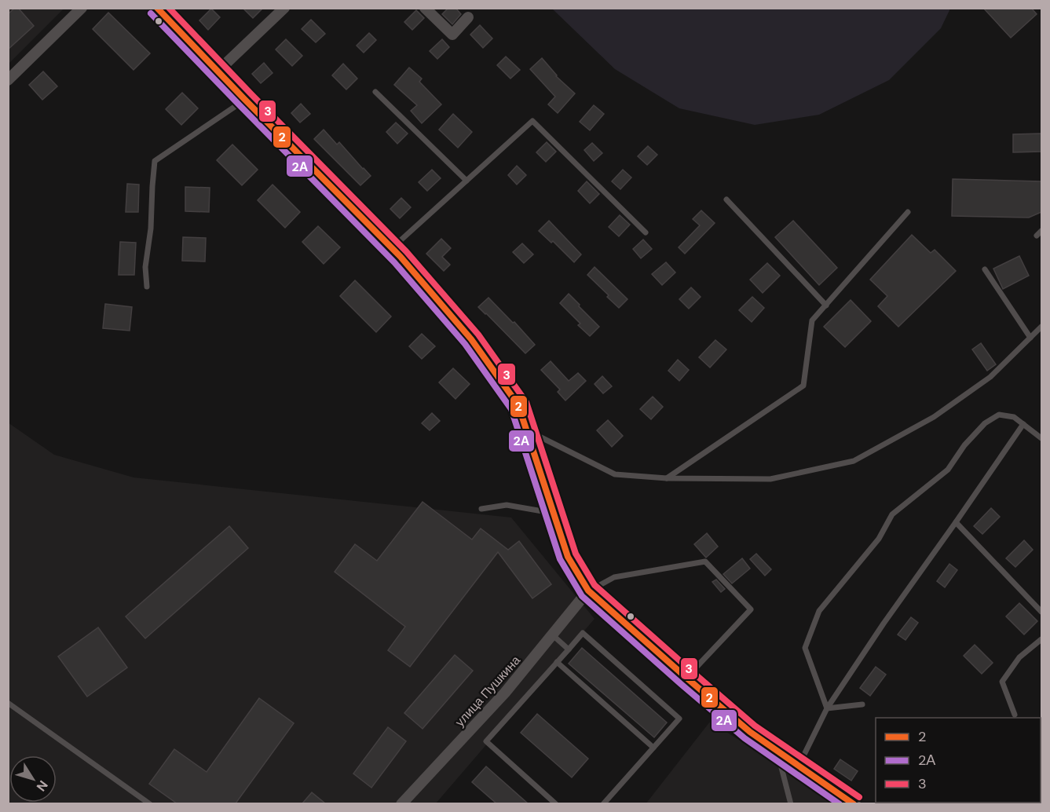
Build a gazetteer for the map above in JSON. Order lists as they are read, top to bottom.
{
  "streets": {
    "street": ["улица Пушкина"]
  },
  "lines": ["transit line 2", "transit line 3", "transit line 2А"],
  "legend": ["2", "2А", "3"],
  "north": "bottom right"
}
